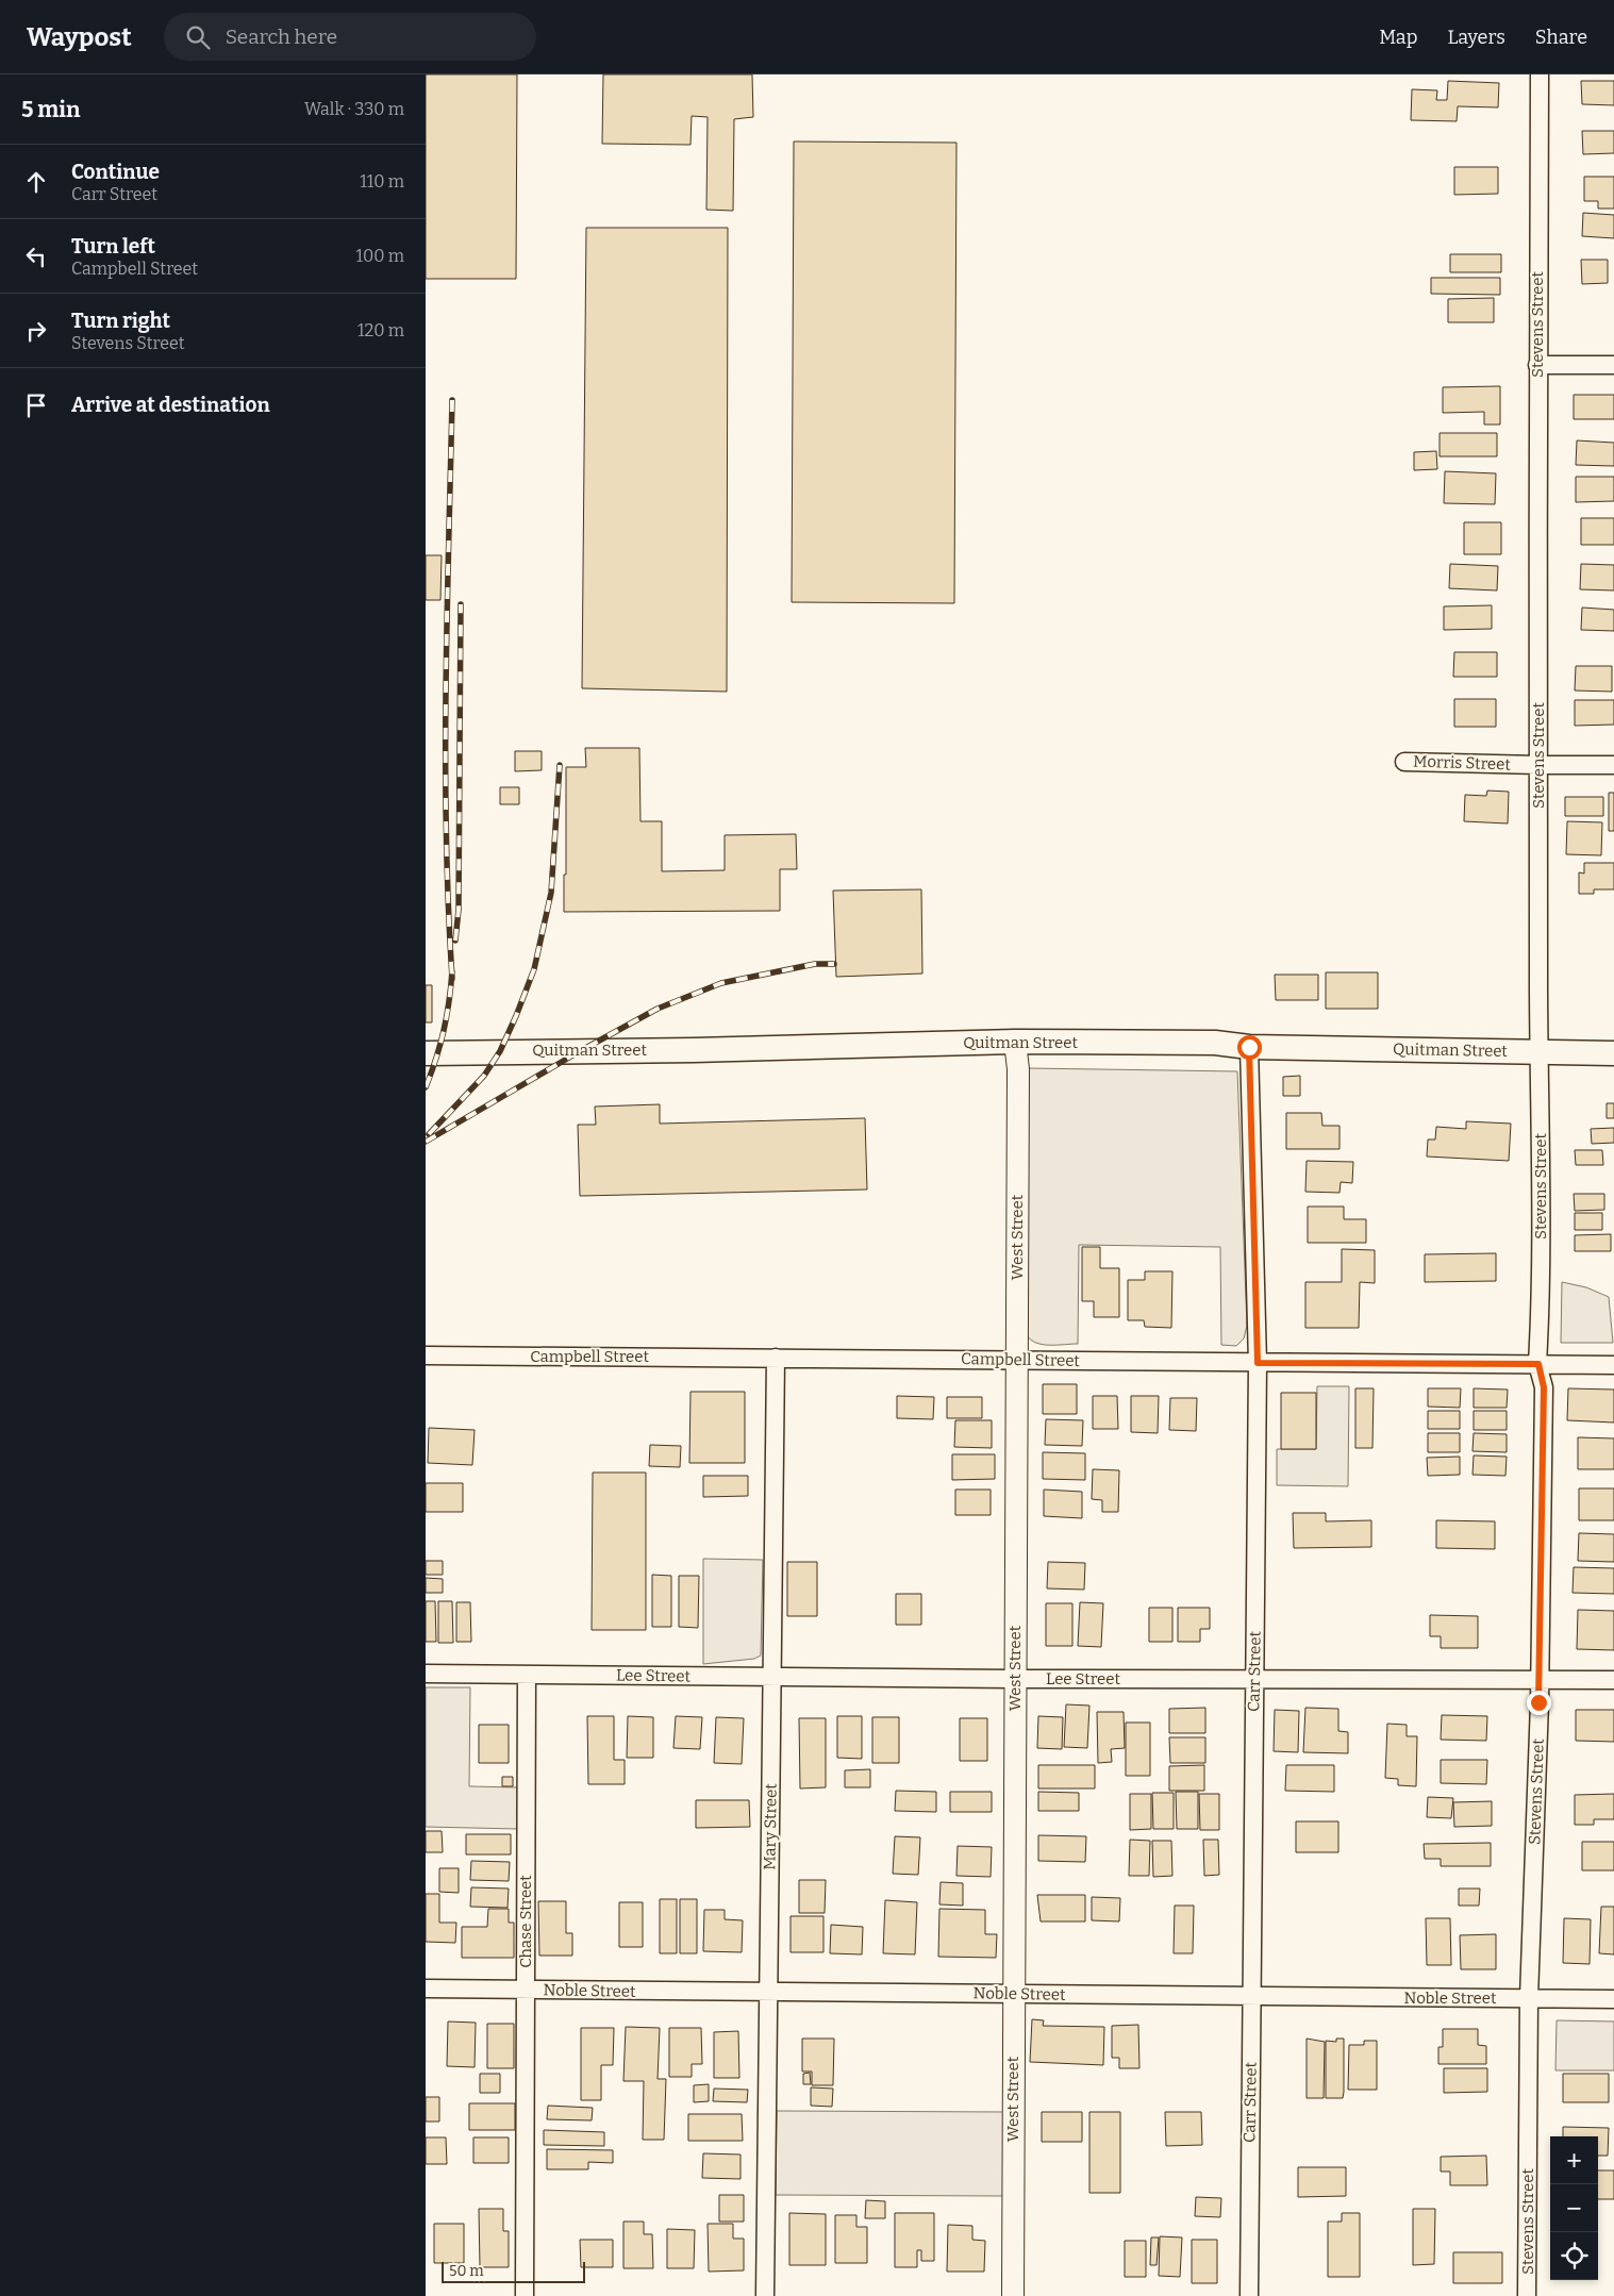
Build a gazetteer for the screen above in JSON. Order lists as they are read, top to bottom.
{
  "streets": {
    "main road": ["Quitman Street"],
    "street": [
      "Stevens Street",
      "Morris Street",
      "West Street",
      "Campbell Street",
      "Carr Street",
      "Lee Street",
      "Mary Street",
      "Chase Street",
      "Noble Street"
    ]
  },
  "crossings": [
    ["Stevens Street", "Morris Street"],
    ["Stevens Street", "Quitman Street"],
    ["Stevens Street", "Campbell Street"],
    ["Stevens Street", "Lee Street"],
    ["Stevens Street", "Noble Street"],
    ["Quitman Street", "West Street"],
    ["Quitman Street", "Carr Street"],
    ["West Street", "Campbell Street"],
    ["West Street", "Lee Street"],
    ["West Street", "Noble Street"],
    ["Campbell Street", "Carr Street"],
    ["Campbell Street", "Mary Street"],
    ["Carr Street", "Lee Street"],
    ["Carr Street", "Noble Street"],
    ["Lee Street", "Mary Street"],
    ["Lee Street", "Chase Street"],
    ["Mary Street", "Noble Street"],
    ["Chase Street", "Noble Street"]
  ],
  "scale_bar": "50 m",
  "page": {
    "header": "Waypost",
    "search": "Search here",
    "nav": ["Map", "Layers", "Share"],
    "heading": ["5 min", "Walk · 330 m"],
    "list": [
      ["Continue", "Carr Street", "110 m"],
      ["Turn left", "Campbell Street", "100 m"],
      ["Turn right", "Stevens Street", "120 m"],
      "Arrive at destination"
    ],
    "map_buttons": ["+", "−"],
    "scale": "50 m"
  }
}
